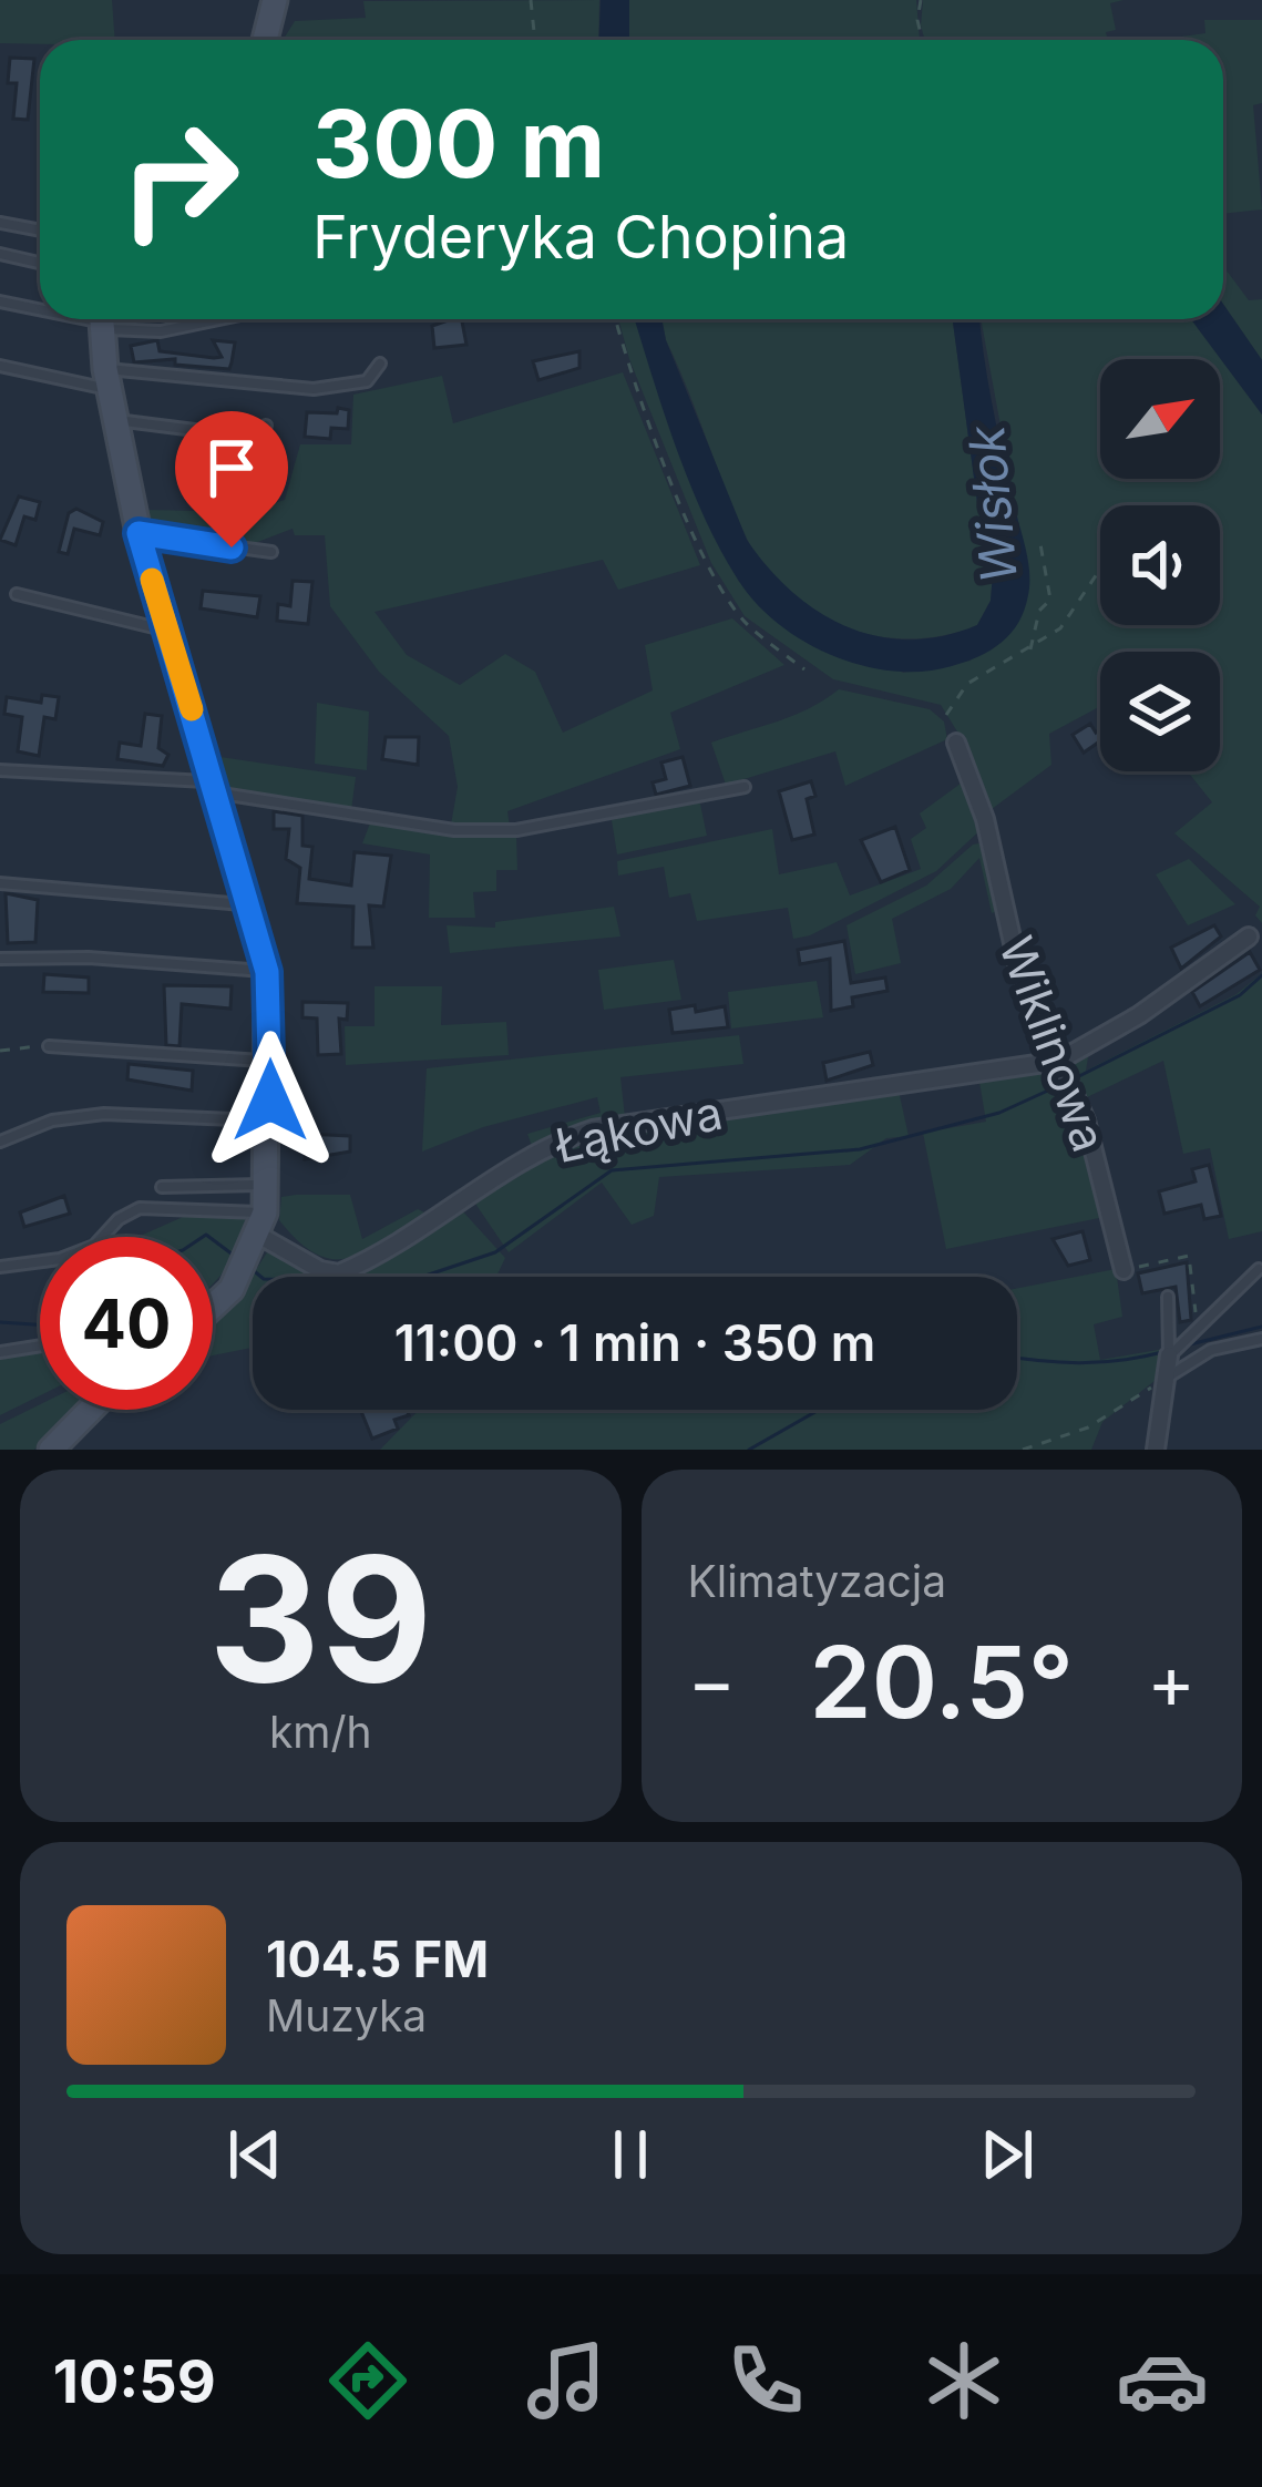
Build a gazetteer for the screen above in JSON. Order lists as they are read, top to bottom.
{
  "streets": {
    "street": ["Wiklinowa", "Łąkowa"]
  },
  "crossings": [
    ["Wiklinowa", "Łąkowa"]
  ],
  "water": ["Wisłok"],
  "north": "top right",
  "page": {
    "turn": ["300 m", "Fryderyka Chopina"],
    "limit": "40",
    "trip": "11:00 · 1 min · 350 m",
    "tile": [
      ["39", "km/h"],
      "Klimatyzacja"
    ],
    "heat": ["−", "20.5°", "+"],
    "song": ["104.5 FM", "Muzyka"],
    "tabs": "10:59"
  }
}
